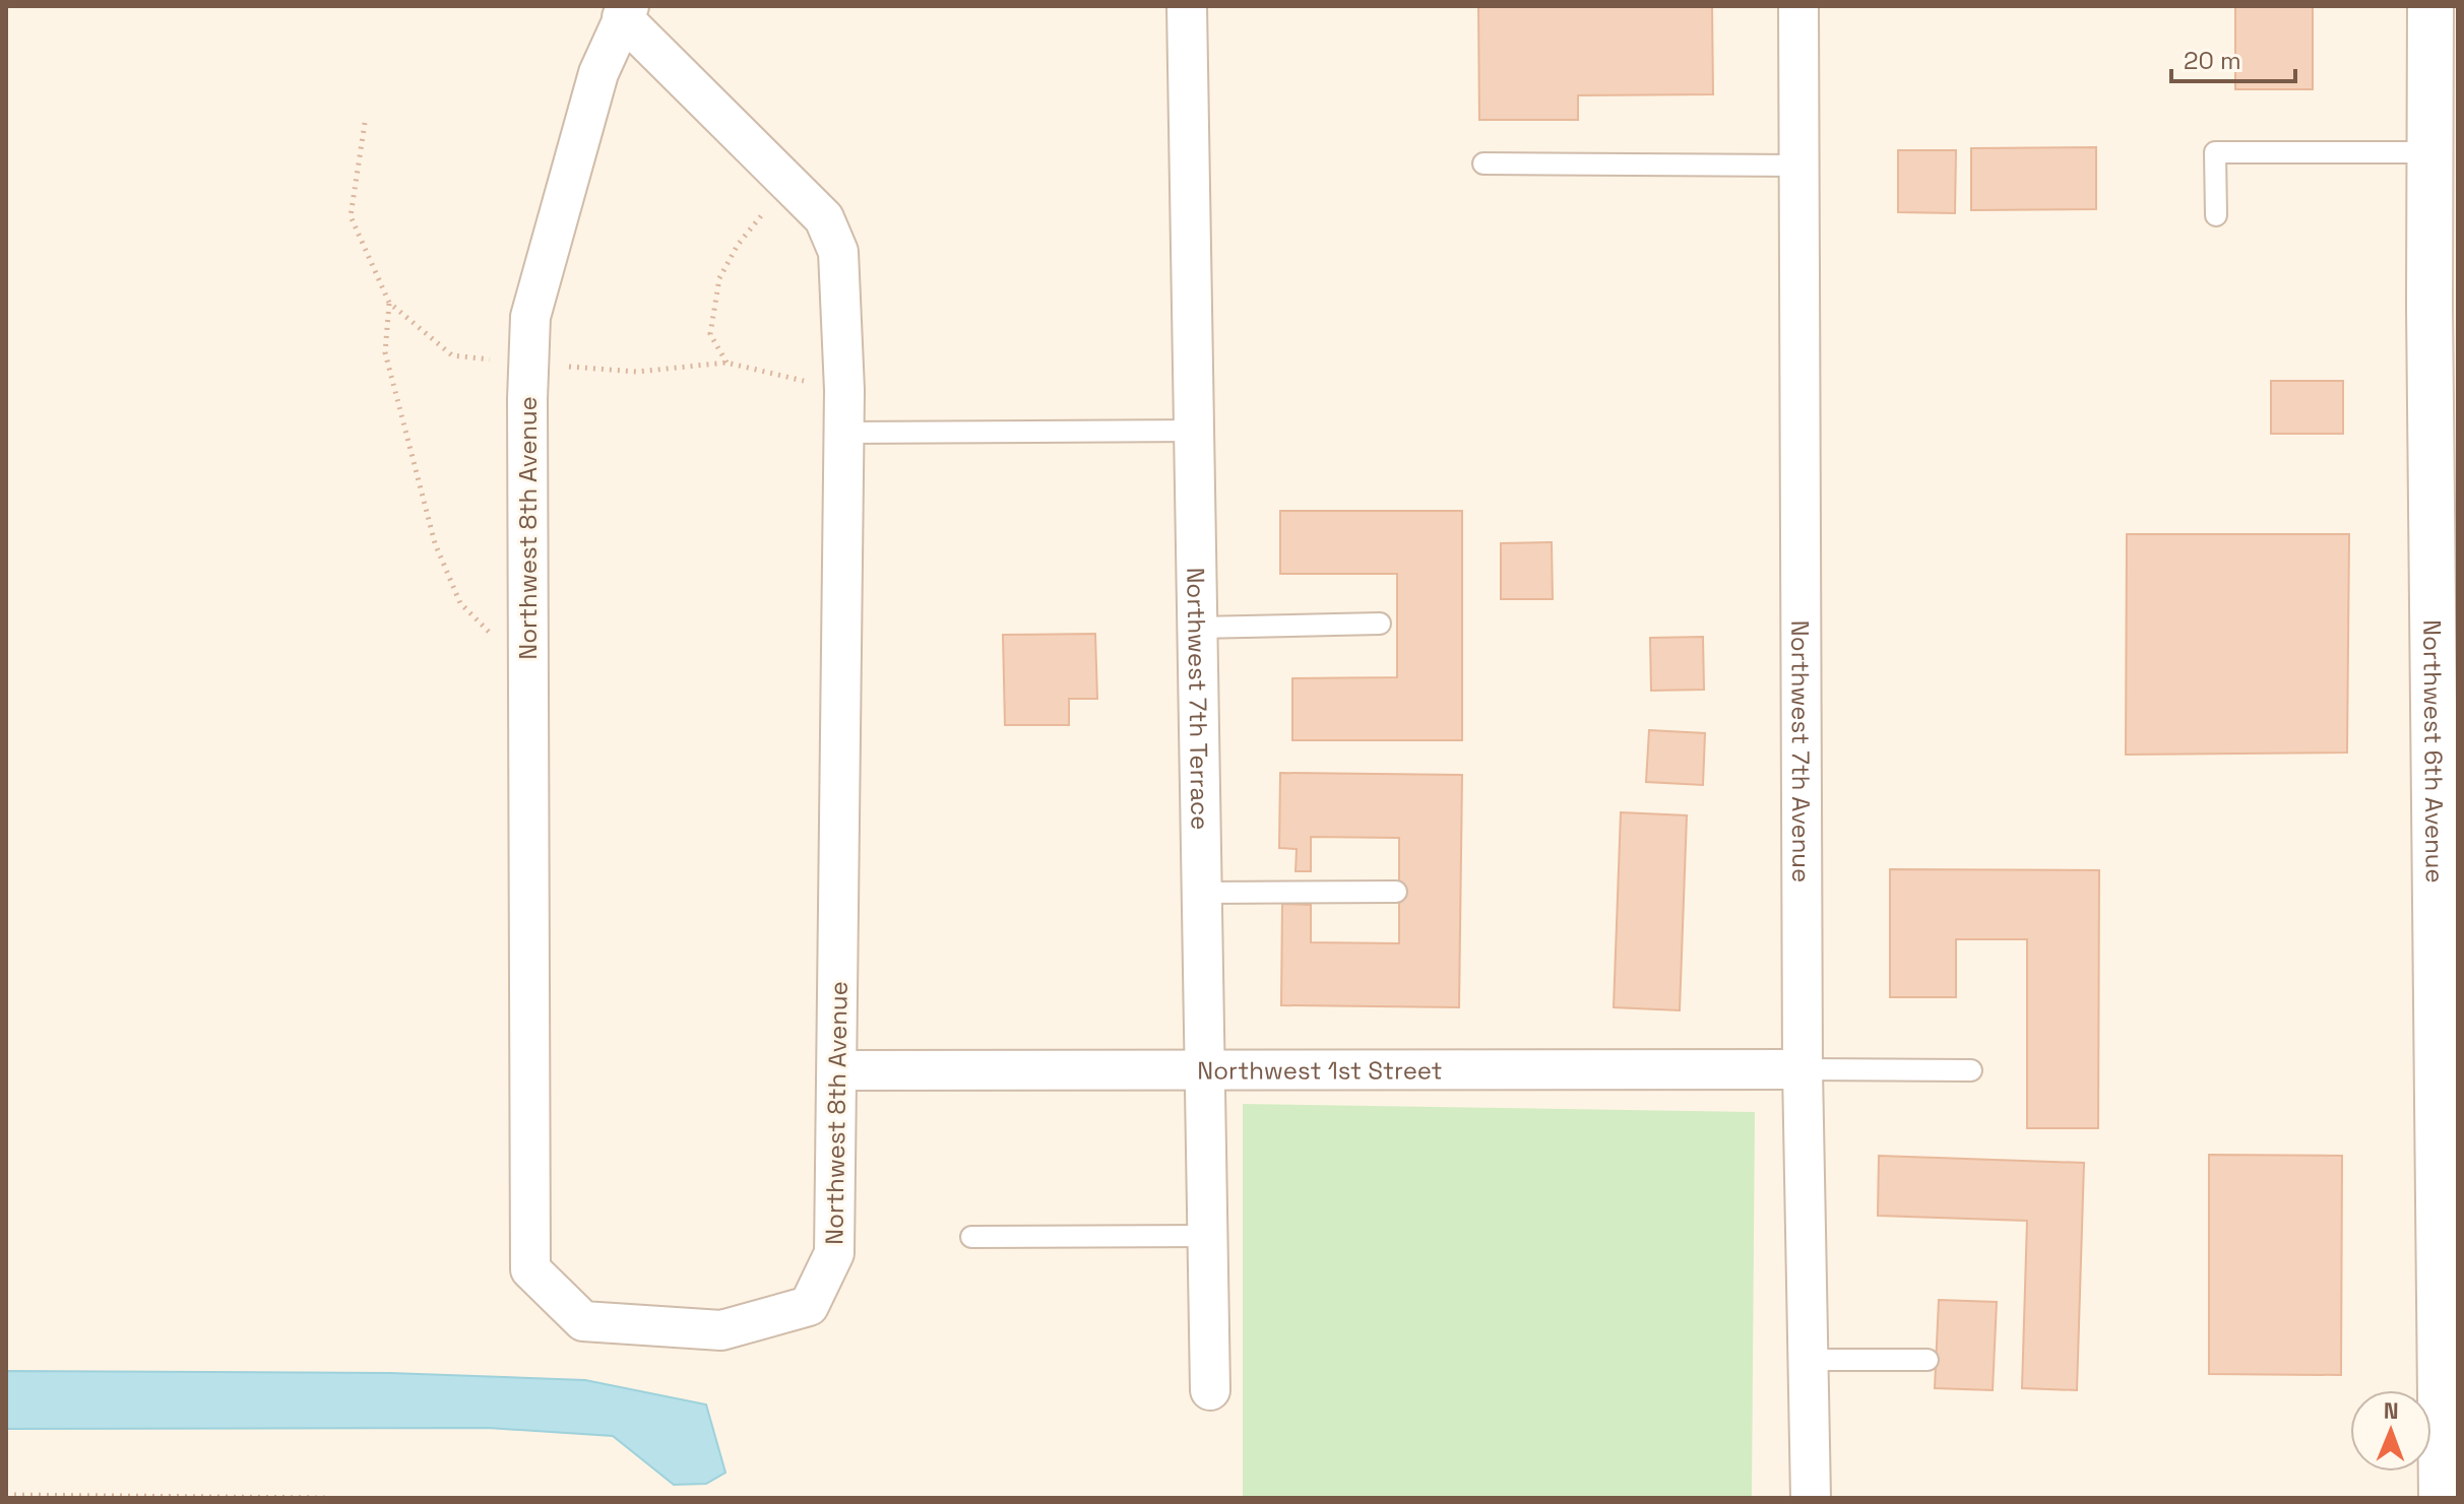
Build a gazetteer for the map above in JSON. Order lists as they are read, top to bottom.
{
  "streets": {
    "street": [
      "Northwest 8th Avenue",
      "Northwest 7th Terrace",
      "Northwest 6th Avenue",
      "Northwest 7th Avenue",
      "Northwest 1st Street"
    ]
  },
  "crossings": [
    ["Northwest 8th Avenue", "Northwest 1st Street"],
    ["Northwest 7th Terrace", "Northwest 1st Street"],
    ["Northwest 7th Avenue", "Northwest 1st Street"]
  ],
  "scale_bar": "20 m",
  "north": "top"
}
